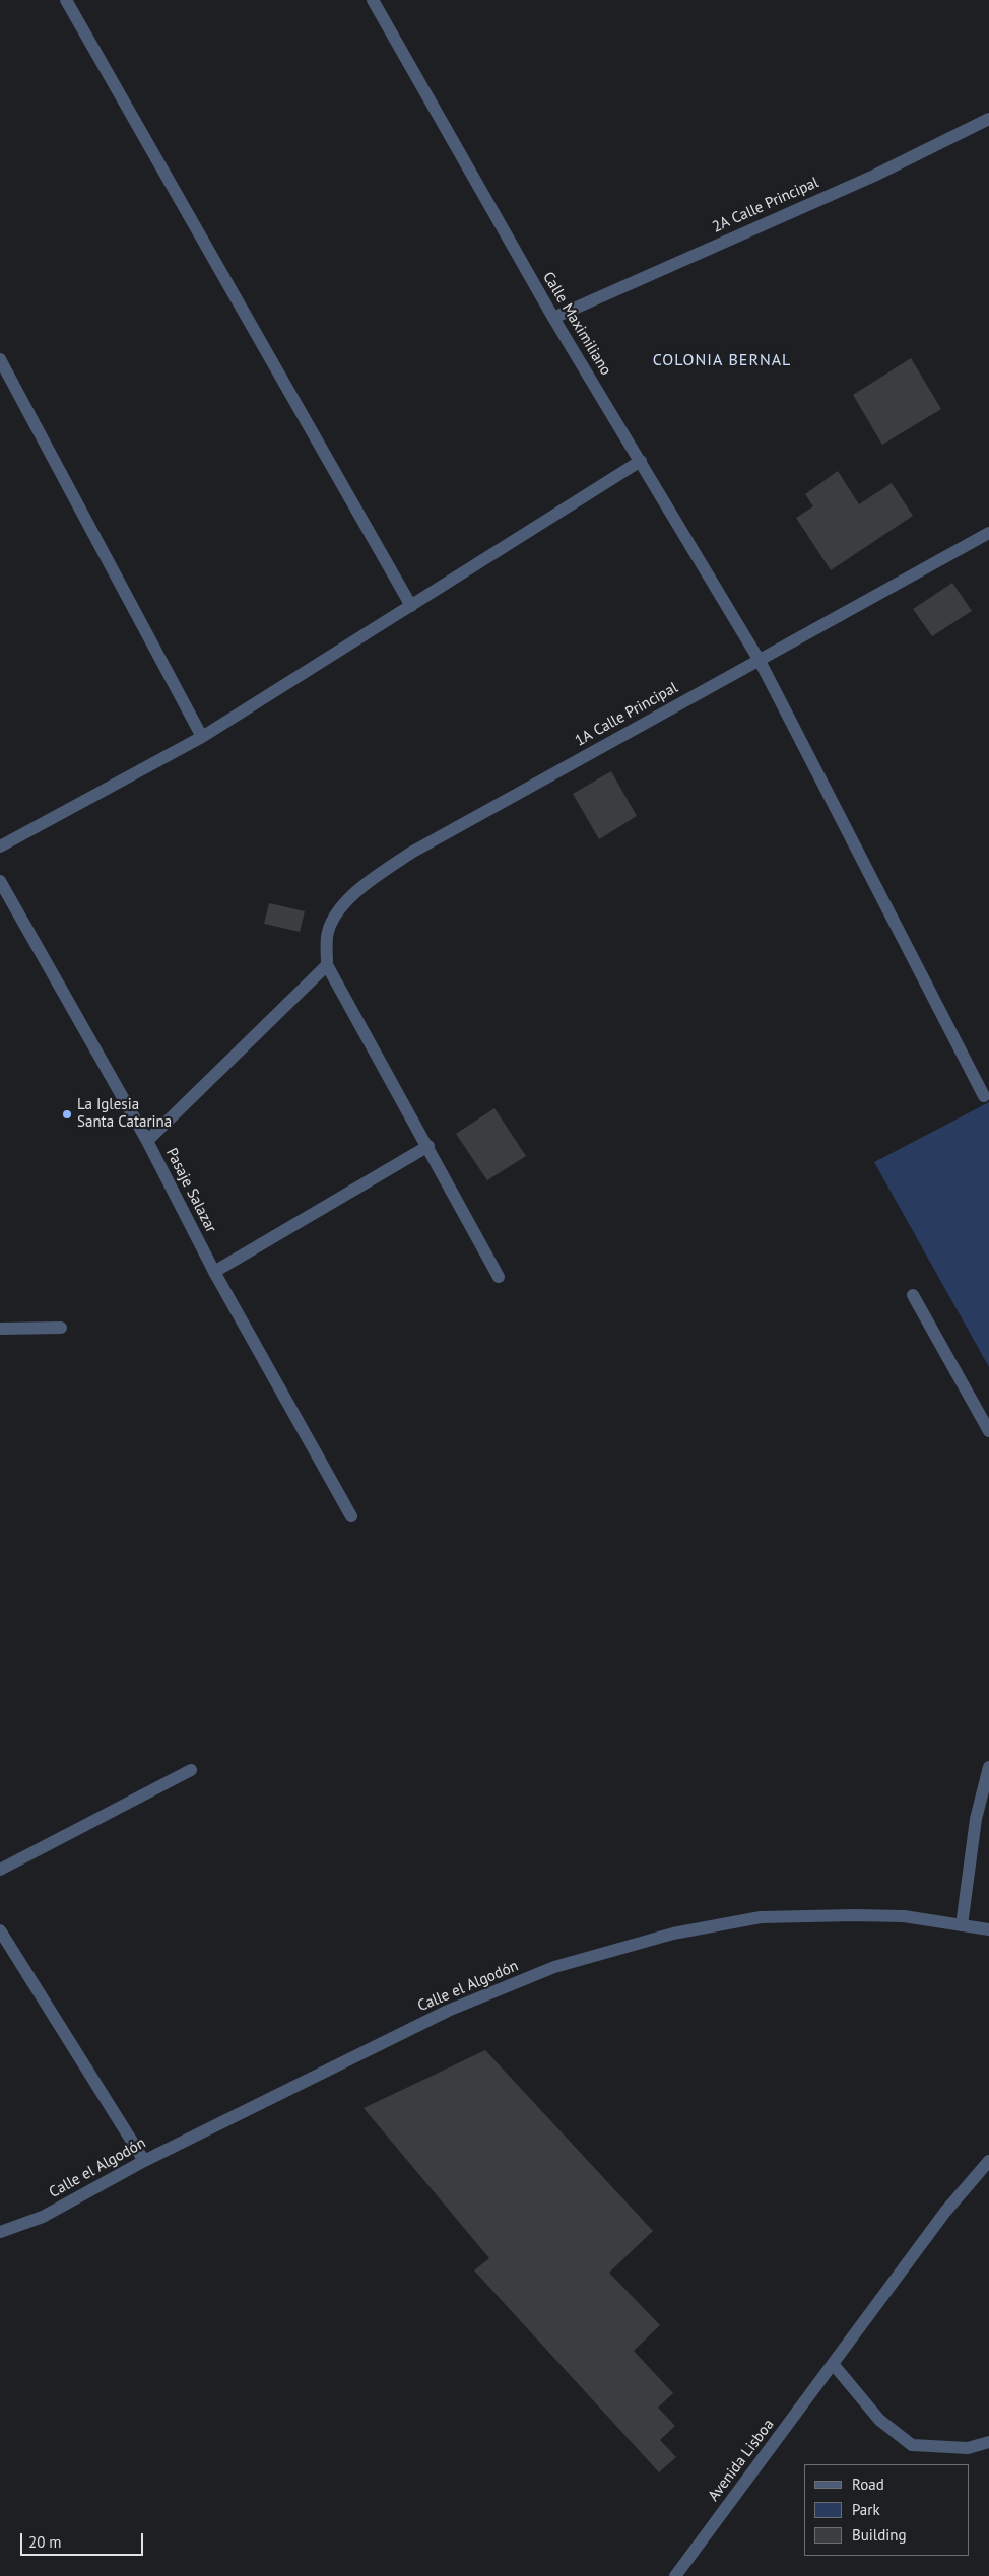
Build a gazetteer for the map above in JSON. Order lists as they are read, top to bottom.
{
  "streets": {
    "street": [
      "2A Calle Principal",
      "Calle Maximiliano",
      "1A Calle Principal",
      "Pasaje Salazar",
      "Calle el Algodón",
      "Avenida Lisboa"
    ]
  },
  "crossings": [
    ["2A Calle Principal", "Calle Maximiliano"],
    ["Calle Maximiliano", "1A Calle Principal"]
  ],
  "districts": ["COLONIA BERNAL"],
  "places": ["La Iglesia Santa Catarina"],
  "legend": ["Road", "Park", "Building"],
  "scale_bar": "20 m"
}
